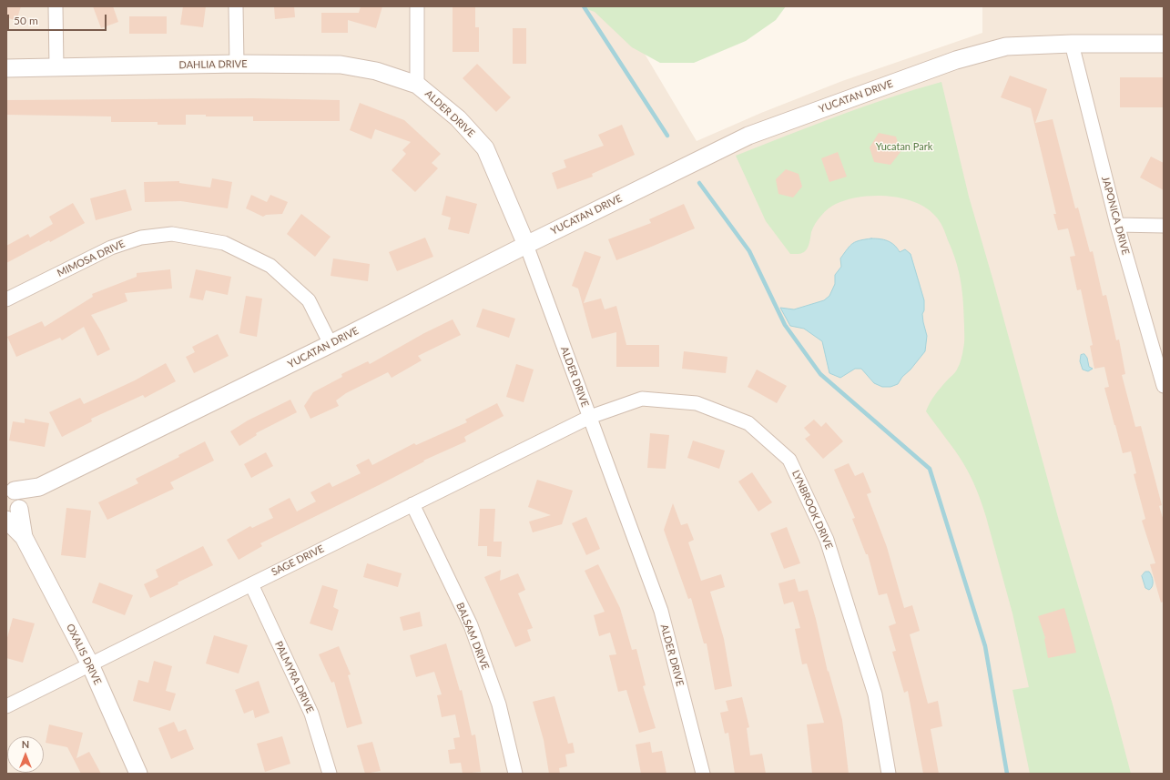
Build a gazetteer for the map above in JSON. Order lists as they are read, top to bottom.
{
  "streets": {
    "street": [
      "DAHLIA DRIVE",
      "YUCATAN DRIVE",
      "ALDER DRIVE",
      "JAPONICA DRIVE",
      "MIMOSA DRIVE",
      "LYNBROOK DRIVE",
      "SAGE DRIVE",
      "BALSAM DRIVE",
      "OXALIS DRIVE",
      "PALMYRA DRIVE"
    ]
  },
  "crossings": [
    ["DAHLIA DRIVE", "ALDER DRIVE"],
    ["YUCATAN DRIVE", "ALDER DRIVE"],
    ["YUCATAN DRIVE", "JAPONICA DRIVE"],
    ["YUCATAN DRIVE", "MIMOSA DRIVE"],
    ["YUCATAN DRIVE", "OXALIS DRIVE"],
    ["ALDER DRIVE", "LYNBROOK DRIVE"],
    ["ALDER DRIVE", "SAGE DRIVE"],
    ["LYNBROOK DRIVE", "SAGE DRIVE"],
    ["SAGE DRIVE", "BALSAM DRIVE"],
    ["SAGE DRIVE", "OXALIS DRIVE"],
    ["SAGE DRIVE", "PALMYRA DRIVE"]
  ],
  "parks": ["Yucatan Park"],
  "scale_bar": "50 m",
  "north": "top"
}
